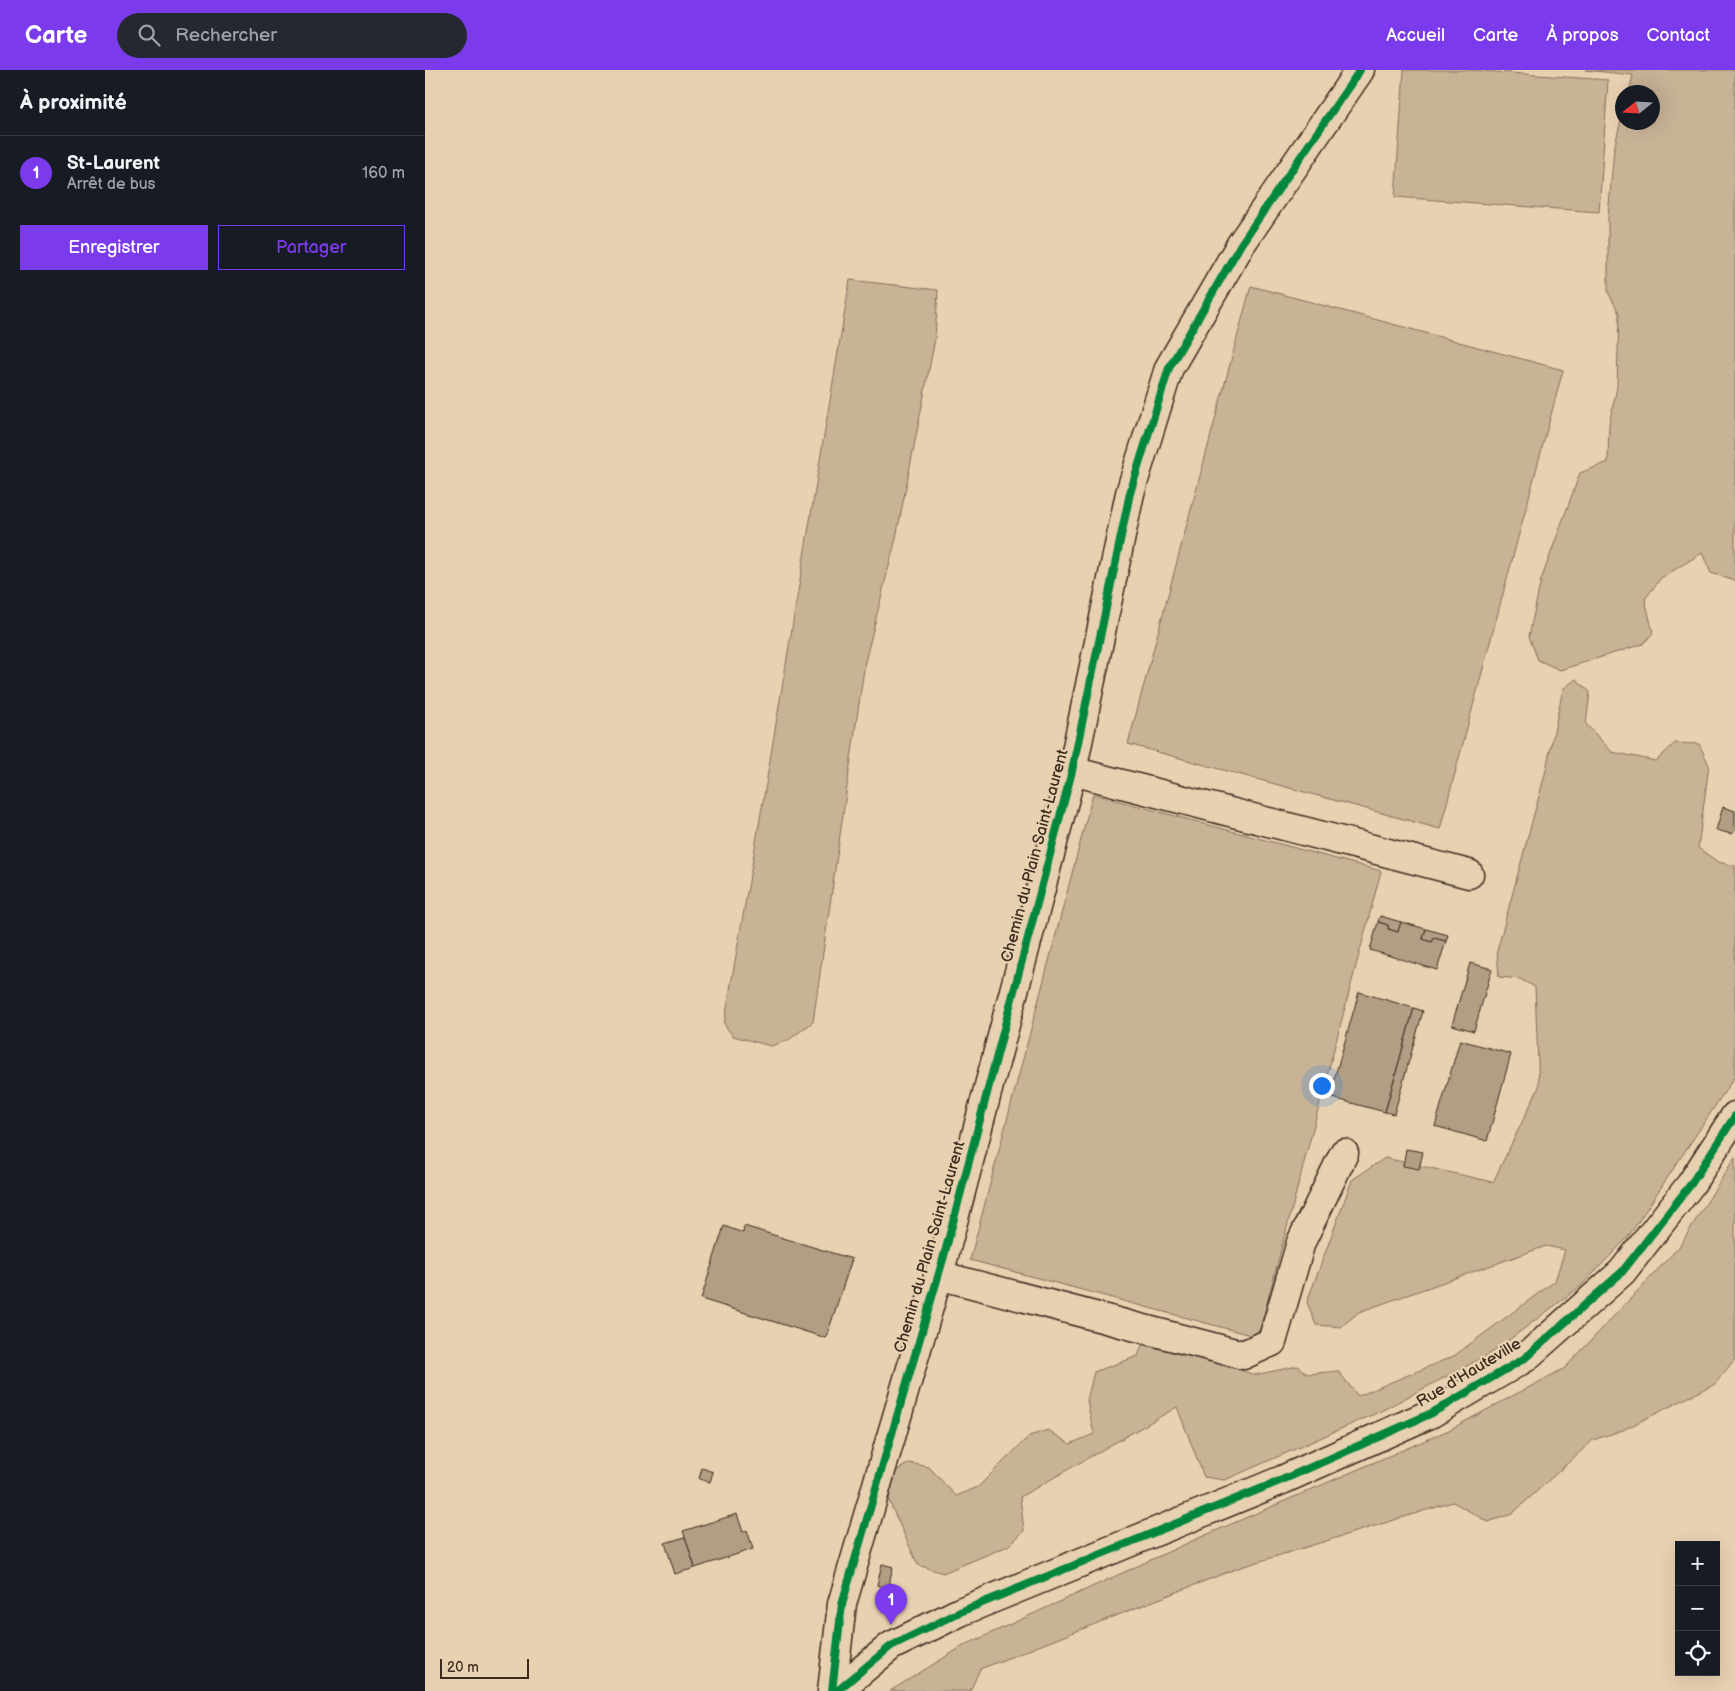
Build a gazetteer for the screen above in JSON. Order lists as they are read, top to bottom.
{
  "streets": {
    "street": ["Chemin du Plain Saint-Laurent", "Rue d'Hauteville"]
  },
  "scale_bar": "20 m",
  "north": "left",
  "page": {
    "header": "Carte",
    "search": "Rechercher",
    "nav": [
      "Accueil",
      "Carte",
      "À propos",
      "Contact"
    ],
    "heading": "À proximité",
    "list": [
      {
        "mark": "1",
        "name": "St-Laurent",
        "note": "Arrêt de bus",
        "value": "160 m"
      }
    ],
    "buttons": ["Enregistrer", "Partager"],
    "map_buttons": ["+", "−"],
    "pins": "1",
    "scale": "20 m"
  }
}
